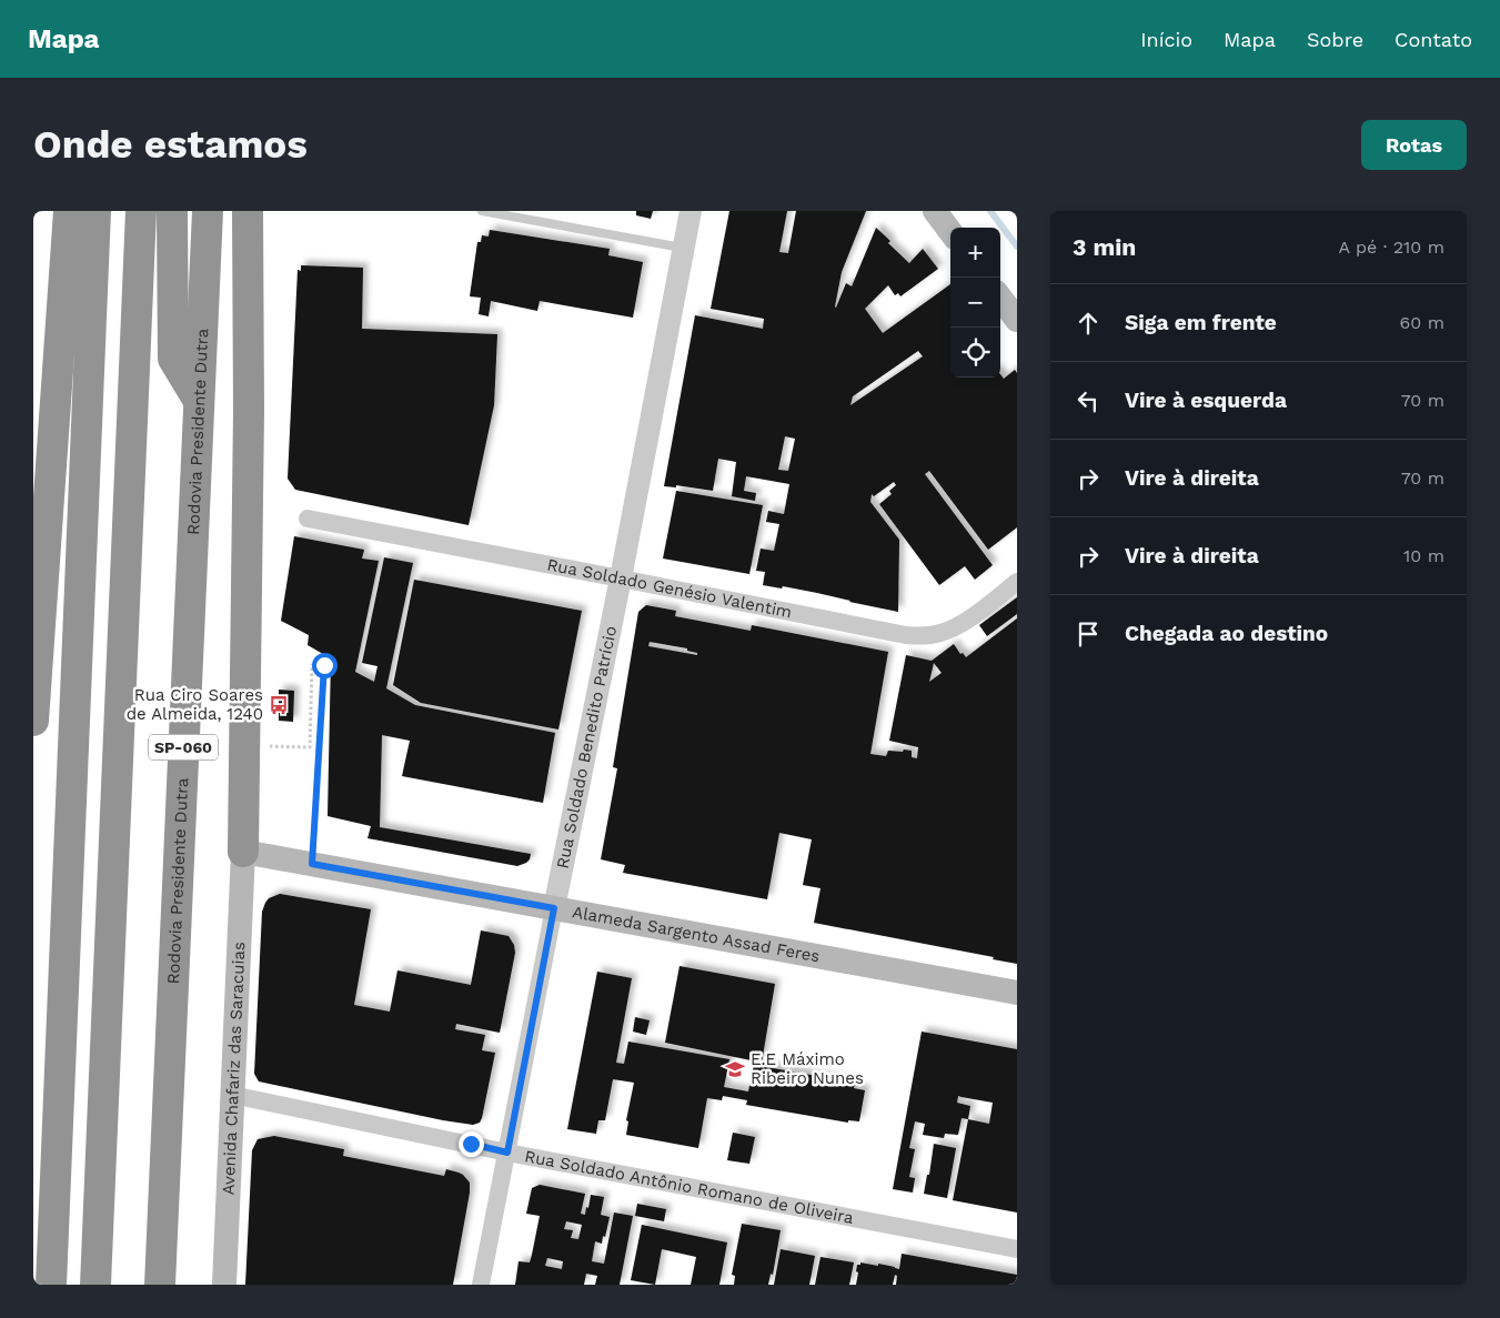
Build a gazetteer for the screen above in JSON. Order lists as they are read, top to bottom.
{
  "streets": {
    "highway": ["Rodovia Presidente Dutra", "SP-060"],
    "main road": ["Alameda Sargento Assad Feres", "Avenida Chafariz das Saracuias"],
    "street": ["Rua Soldado Genésio Valentim", "Rua Soldado Benedito Patrício", "Rua Soldado Antônio Romano de Oliveira"]
  },
  "crossings": [
    ["Rua Soldado Genésio Valentim", "Rua Soldado Benedito Patrício"],
    ["Rua Soldado Benedito Patrício", "Alameda Sargento Assad Feres"],
    ["Rua Soldado Benedito Patrício", "Rua Soldado Antônio Romano de Oliveira"],
    ["Alameda Sargento Assad Feres", "Avenida Chafariz das Saracuias"],
    ["Avenida Chafariz das Saracuias", "Rua Soldado Antônio Romano de Oliveira"]
  ],
  "places": {
    "bus stop": ["Rua Ciro Soares de Almeida, 1240"],
    "school or university": ["E.E Máximo Ribeiro Nunes"]
  },
  "page": {
    "header": "Mapa",
    "nav": [
      "Início",
      "Mapa",
      "Sobre",
      "Contato"
    ],
    "buttons": "Rotas",
    "title": "Onde estamos",
    "heading": ["3 min", "A pé · 210 m"],
    "map_buttons": ["+", "−"],
    "list": [
      ["Siga em frente", "60 m"],
      ["Vire à esquerda", "70 m"],
      ["Vire à direita", "70 m"],
      ["Vire à direita", "10 m"],
      "Chegada ao destino"
    ]
  }
}
